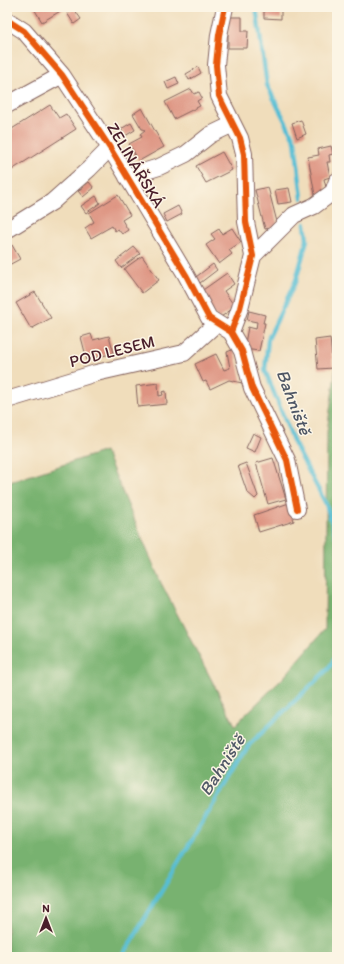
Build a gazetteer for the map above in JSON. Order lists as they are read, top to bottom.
{
  "streets": {
    "street": ["ZELINÁŘSKÁ", "POD LESEM"]
  },
  "crossings": [
    ["ZELINÁŘSKÁ", "POD LESEM"]
  ],
  "water": ["Bahniště"],
  "north": "top"
}
